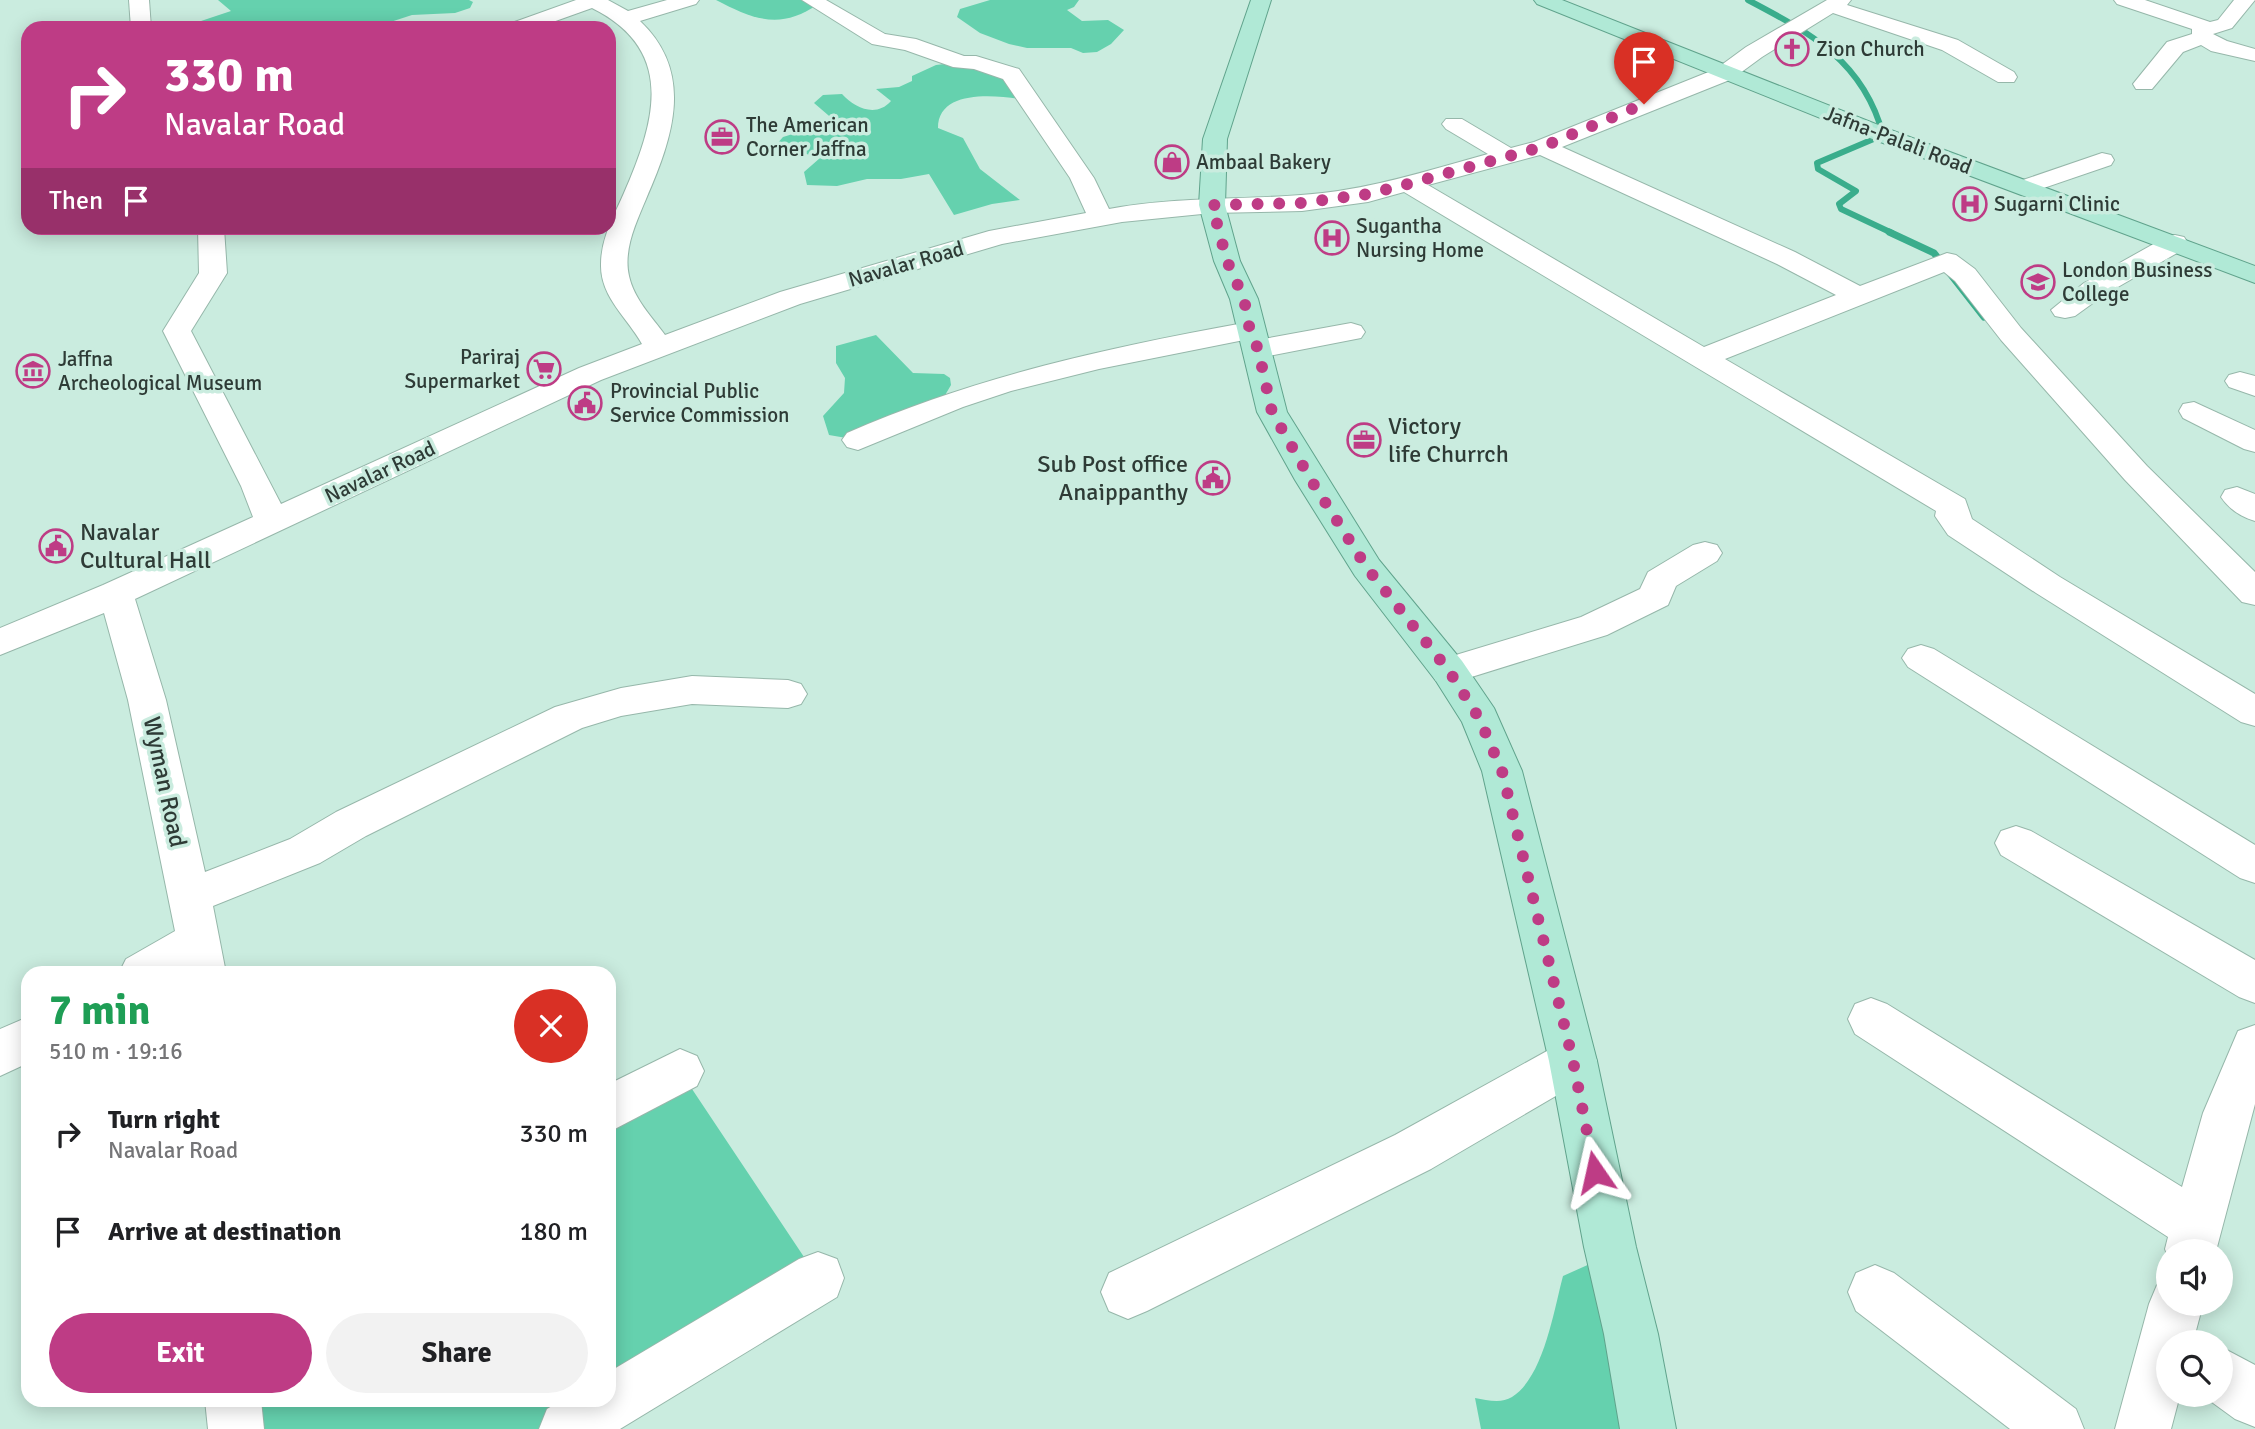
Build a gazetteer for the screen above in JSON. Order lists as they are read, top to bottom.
{
  "streets": {
    "main road": ["Jafna-Palali Road"],
    "street": ["Navalar Road", "Wyman Road"]
  },
  "crossings": [
    ["Jafna-Palali Road", "Navalar Road"],
    ["Navalar Road", "Wyman Road"]
  ],
  "places": {
    "church": ["Zion Church"],
    "office": ["The American Corner Jaffna", "Victory life Churrch"],
    "shop": ["Ambaal Bakery"],
    "hospital": ["Sugarni Clinic", "Sugantha Nursing Home"],
    "school or university": ["London Business College"],
    "supermarket": ["Pariraj Supermarket"],
    "museum": ["Jaffna Archeological Museum"],
    "public building": ["Provincial Public Service Commission", "Sub Post office Anaippanthy", "Navalar Cultural Hall"]
  },
  "page": {
    "turn": ["330 m", "Navalar Road"],
    "then": "Then",
    "heading": ["7 min", "510 m · 19:16"],
    "list": [
      {
        "name": "Turn right",
        "note": "Navalar Road",
        "value": "330 m"
      },
      {
        "name": "Arrive at destination",
        "value": "180 m"
      }
    ],
    "buttons": ["Exit", "Share"]
  }
}
